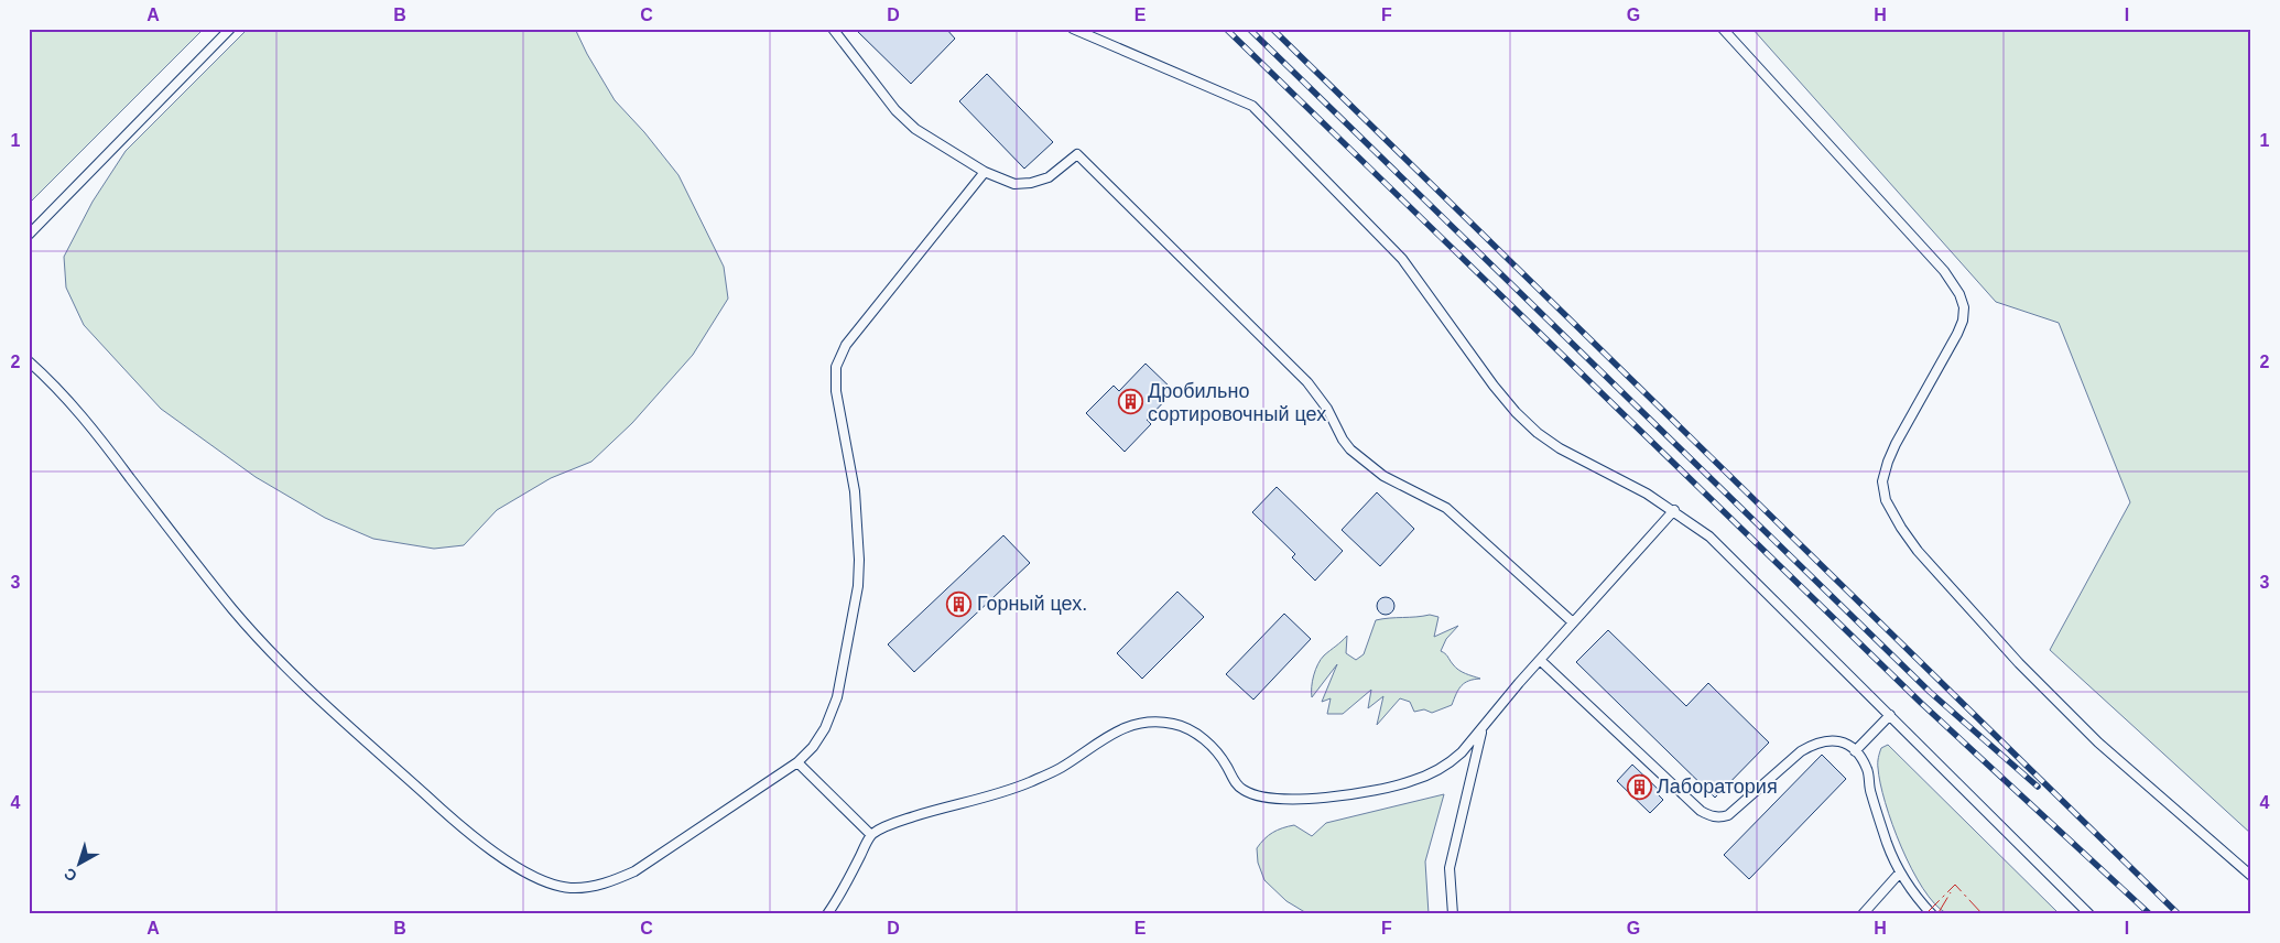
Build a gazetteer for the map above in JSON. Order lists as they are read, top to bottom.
{
  "places": {
    "building": ["Дробильно сортировочный цех", "Горный цех.", "Лаборатория"]
  },
  "north": "bottom left",
  "grid": {
    "columns": [
      "A",
      "B",
      "C",
      "D",
      "E",
      "F",
      "G",
      "H",
      "I"
    ],
    "rows": [
      "1",
      "2",
      "3",
      "4"
    ]
  }
}
